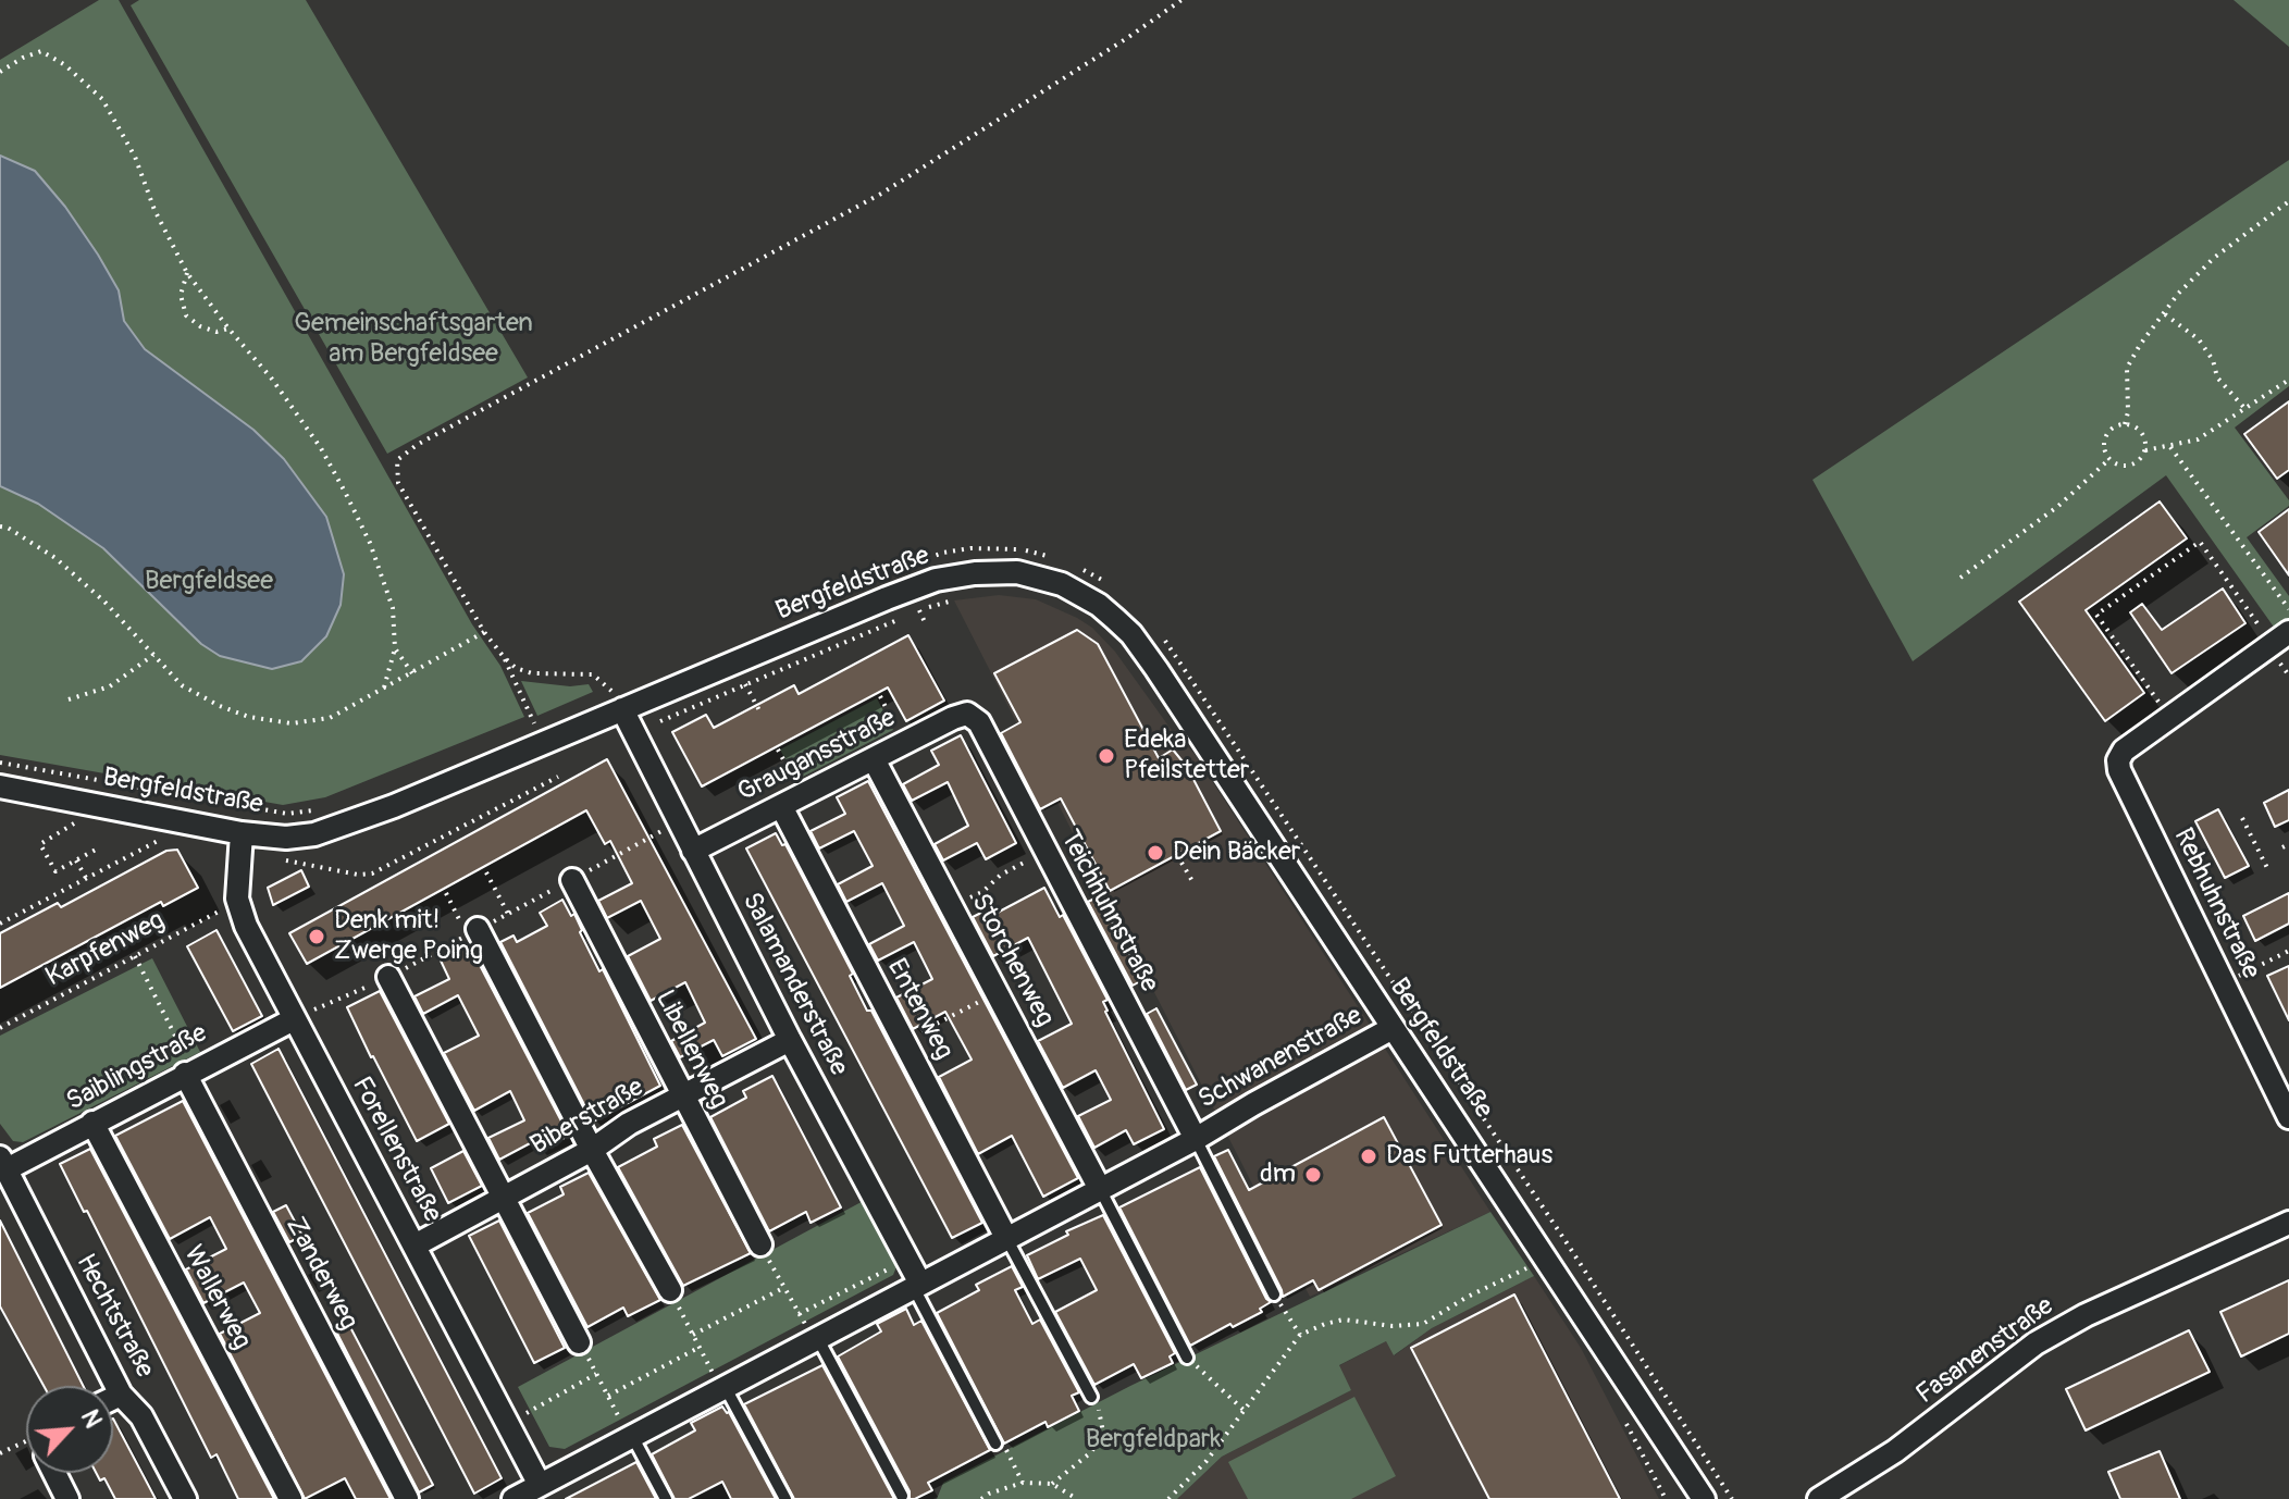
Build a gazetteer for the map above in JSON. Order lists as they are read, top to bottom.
{
  "streets": {
    "street": [
      "Bergfeldstraße",
      "Graugansstraße",
      "Rebhuhnstraße",
      "Teichhuhnstraße",
      "Storchenweg",
      "Salamanderstraße",
      "Entenweg",
      "Libellenweg",
      "Schwanenstraße",
      "Saiblingstraße",
      "Biberstraße",
      "Forellenstraße",
      "Zanderweg",
      "Wallerweg",
      "Hechtstraße",
      "Fasanenstraße"
    ],
    "path": ["Karpfenweg"]
  },
  "crossings": [
    ["Bergfeldstraße", "Salamanderstraße"],
    ["Bergfeldstraße", "Schwanenstraße"],
    ["Bergfeldstraße", "Forellenstraße"],
    ["Graugansstraße", "Teichhuhnstraße"],
    ["Graugansstraße", "Storchenweg"],
    ["Graugansstraße", "Salamanderstraße"],
    ["Graugansstraße", "Entenweg"],
    ["Teichhuhnstraße", "Schwanenstraße"],
    ["Storchenweg", "Schwanenstraße"],
    ["Salamanderstraße", "Schwanenstraße"],
    ["Salamanderstraße", "Biberstraße"],
    ["Entenweg", "Schwanenstraße"],
    ["Libellenweg", "Biberstraße"],
    ["Schwanenstraße", "Forellenstraße"],
    ["Saiblingstraße", "Forellenstraße"],
    ["Saiblingstraße", "Zanderweg"],
    ["Saiblingstraße", "Wallerweg"],
    ["Saiblingstraße", "Hechtstraße"],
    ["Biberstraße", "Forellenstraße"]
  ],
  "parks": ["Gemeinschaftsgarten am Bergfeldsee", "Bergfeldsee", "Bergfeldpark"],
  "places": [
    "Edeka Pfeilstetter",
    "Dein Bäcker",
    "Denk mit! Zwerge Poing",
    "Das Futterhaus",
    "dm"
  ],
  "north": "top right"
}
